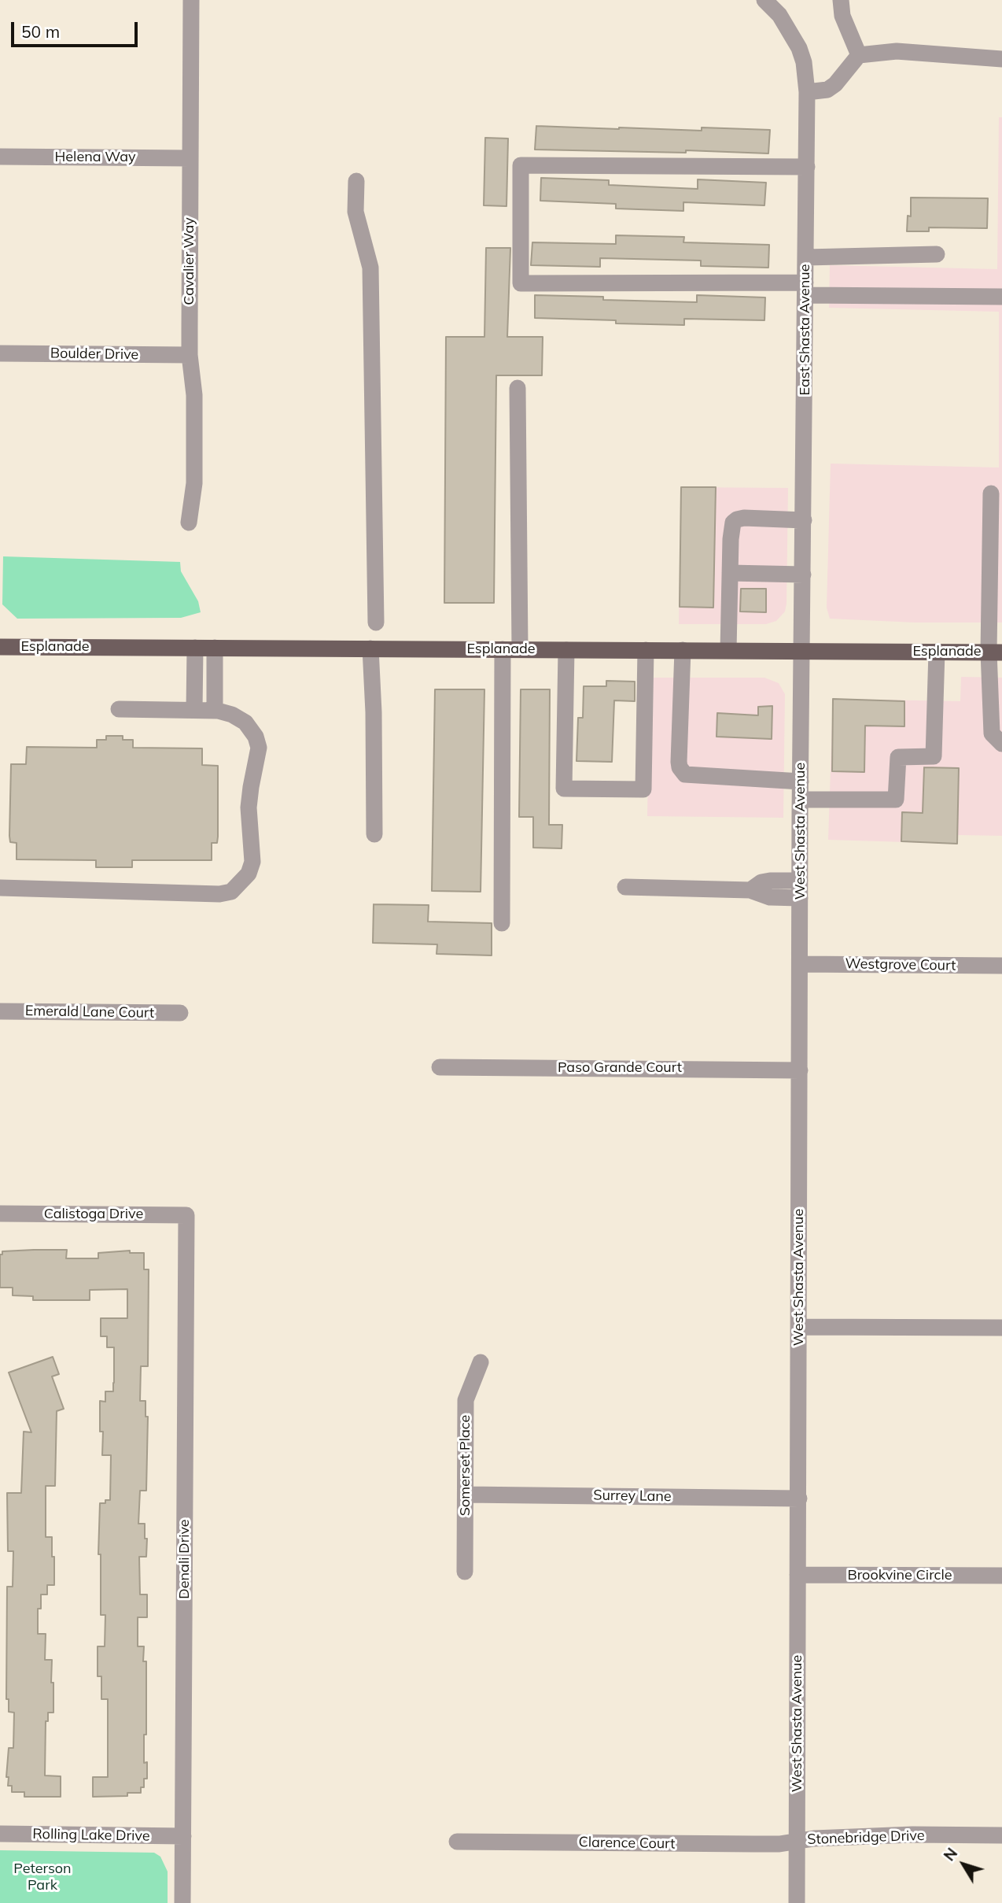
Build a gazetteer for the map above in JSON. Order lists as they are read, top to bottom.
{
  "streets": {
    "main road": ["Esplanade"],
    "street": [
      "Helena Way",
      "Cavalier Way",
      "East Shasta Avenue",
      "Boulder Drive",
      "West Shasta Avenue",
      "Westgrove Court",
      "Emerald Lane Court",
      "Paso Grande Court",
      "Calistoga Drive",
      "Somerset Place",
      "Surrey Lane",
      "Denali Drive",
      "Brookvine Circle",
      "Rolling Lake Drive",
      "Stonebridge Drive",
      "Clarence Court"
    ]
  },
  "crossings": [
    ["Helena Way", "Cavalier Way"],
    ["Cavalier Way", "Boulder Drive"],
    ["East Shasta Avenue", "Esplanade"],
    ["East Shasta Avenue", "West Shasta Avenue"],
    ["Esplanade", "West Shasta Avenue"],
    ["West Shasta Avenue", "Westgrove Court"],
    ["West Shasta Avenue", "Paso Grande Court"],
    ["West Shasta Avenue", "Surrey Lane"],
    ["West Shasta Avenue", "Brookvine Circle"],
    ["West Shasta Avenue", "Stonebridge Drive"],
    ["West Shasta Avenue", "Clarence Court"],
    ["Calistoga Drive", "Denali Drive"],
    ["Somerset Place", "Surrey Lane"],
    ["Denali Drive", "Rolling Lake Drive"],
    ["Stonebridge Drive", "Clarence Court"]
  ],
  "parks": ["Peterson Park"],
  "scale_bar": "50 m",
  "north": "top left"
}
